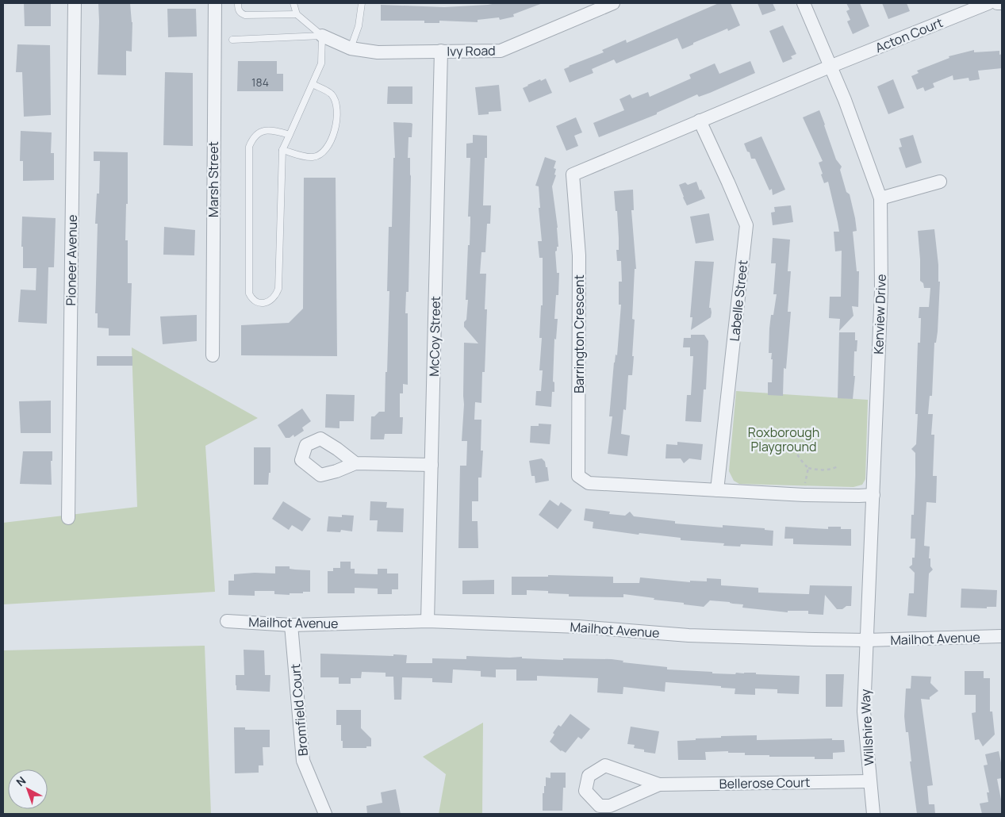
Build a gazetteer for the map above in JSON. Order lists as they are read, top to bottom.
{
  "streets": {
    "street": [
      "Acton Court",
      "Ivy Road",
      "Marsh Street",
      "Pioneer Avenue",
      "Labelle Street",
      "Kenview Drive",
      "Barrington Crescent",
      "McCoy Street",
      "Mailhot Avenue",
      "Bromfield Court",
      "Willshire Way",
      "Bellerose Court"
    ]
  },
  "crossings": [
    ["Acton Court", "Kenview Drive"],
    ["Acton Court", "Barrington Crescent"],
    ["Ivy Road", "McCoy Street"],
    ["Labelle Street", "Barrington Crescent"],
    ["Kenview Drive", "Barrington Crescent"],
    ["Kenview Drive", "Mailhot Avenue"],
    ["Kenview Drive", "Willshire Way"],
    ["McCoy Street", "Mailhot Avenue"],
    ["Mailhot Avenue", "Bromfield Court"],
    ["Mailhot Avenue", "Willshire Way"],
    ["Willshire Way", "Bellerose Court"]
  ],
  "parks": ["Roxborough Playground"],
  "house_numbers": ["184"],
  "north": "top left"
}
